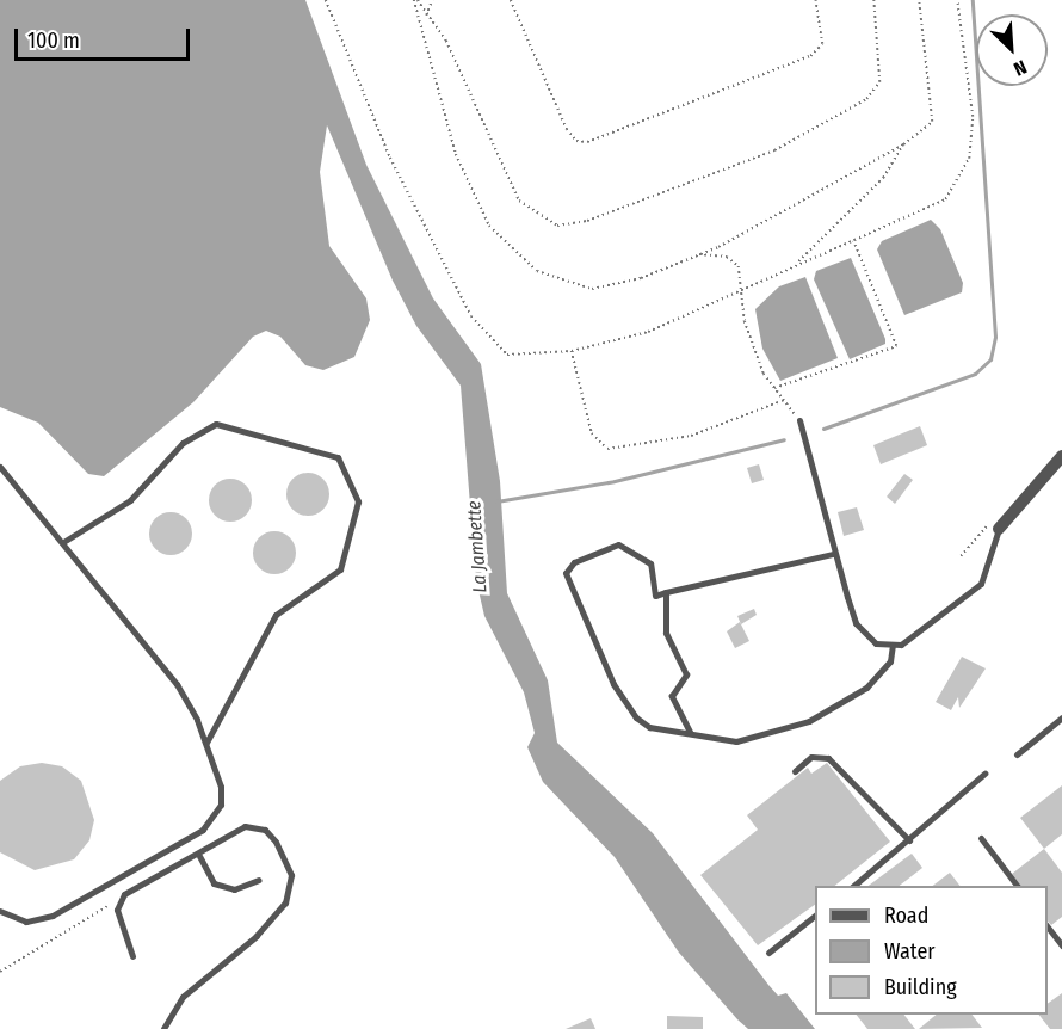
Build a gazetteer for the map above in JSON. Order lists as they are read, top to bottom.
{
  "water": ["La Jambette"],
  "legend": ["Road", "Water", "Building"],
  "scale_bar": "100 m",
  "north": "bottom right"
}
